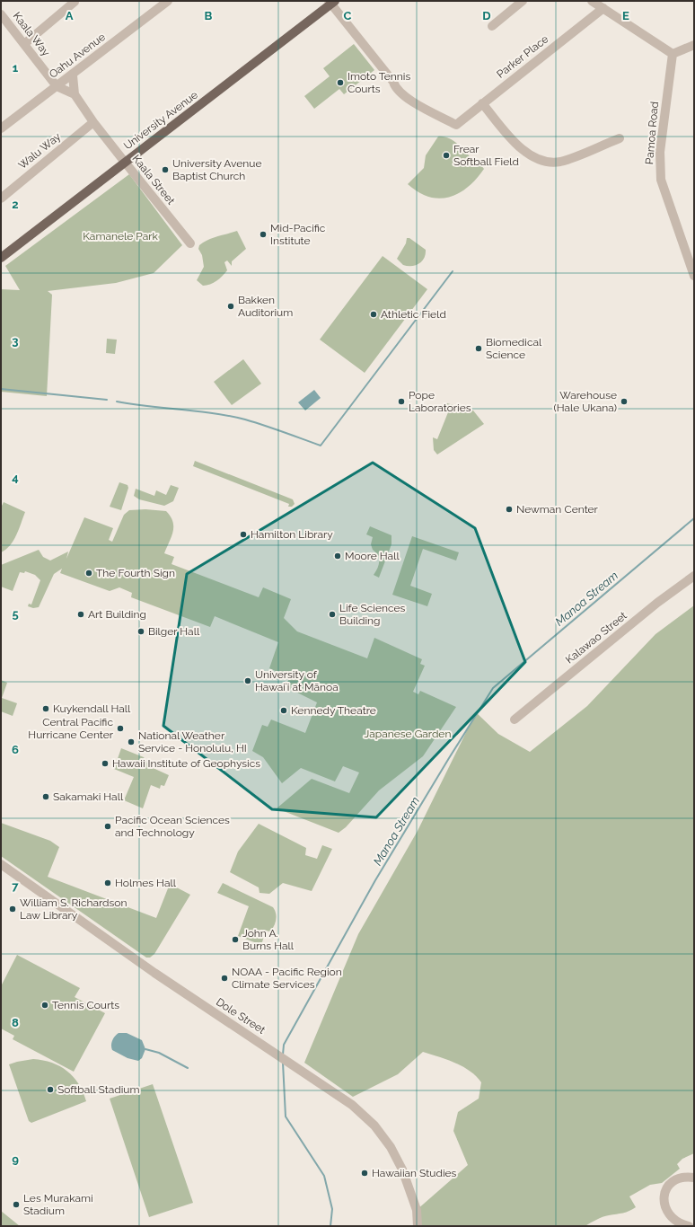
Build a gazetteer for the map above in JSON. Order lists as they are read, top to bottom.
{
  "streets": {
    "main road": ["University Avenue"],
    "street": [
      "Kaala Way",
      "Oahu Avenue",
      "Parker Place",
      "Pamoa Road",
      "Walu Way",
      "Kaala Street",
      "Kalawao Street",
      "Dole Street"
    ]
  },
  "crossings": [
    ["Kaala Way", "Oahu Avenue"],
    ["Oahu Avenue", "Kaala Street"],
    ["Parker Place", "University Avenue"],
    ["University Avenue", "Kaala Street"],
    ["Walu Way", "Kaala Street"]
  ],
  "water": ["Manoa Stream"],
  "parks": ["Kamanele Park", "Japanese Garden"],
  "places": [
    "Imoto Tennis Courts",
    "Frear Softball Field",
    "University Avenue Baptist Church",
    "Mid-Pacific Institute",
    "Bakken Auditorium",
    "Athletic Field",
    "Biomedical Science",
    "Pope Laboratories",
    "Warehouse (Hale Ukana)",
    "Newman Center",
    "Hamilton Library",
    "Moore Hall",
    "The Fourth Sign",
    "Art Building",
    "Life Sciences Building",
    "Bilger Hall",
    "University of Hawaiʻi at Mānoa",
    "Kuykendall Hall",
    "Kennedy Theatre",
    "Central Pacific Hurricane Center",
    "National Weather Service - Honolulu, HI",
    "Hawaii Institute of Geophysics",
    "Sakamaki Hall",
    "Pacific Ocean Sciences and Technology",
    "Holmes Hall",
    "William S. Richardson Law Library",
    "John A. Burns Hall",
    "NOAA - Pacific Region Climate Services",
    "Tennis Courts",
    "Softball Stadium",
    "Hawaiian Studies",
    "Les Murakami Stadium"
  ],
  "grid": {
    "columns": [
      "A",
      "B",
      "C",
      "D",
      "E"
    ],
    "rows": [
      "1",
      "2",
      "3",
      "4",
      "5",
      "6",
      "7",
      "8",
      "9"
    ]
  }
}
